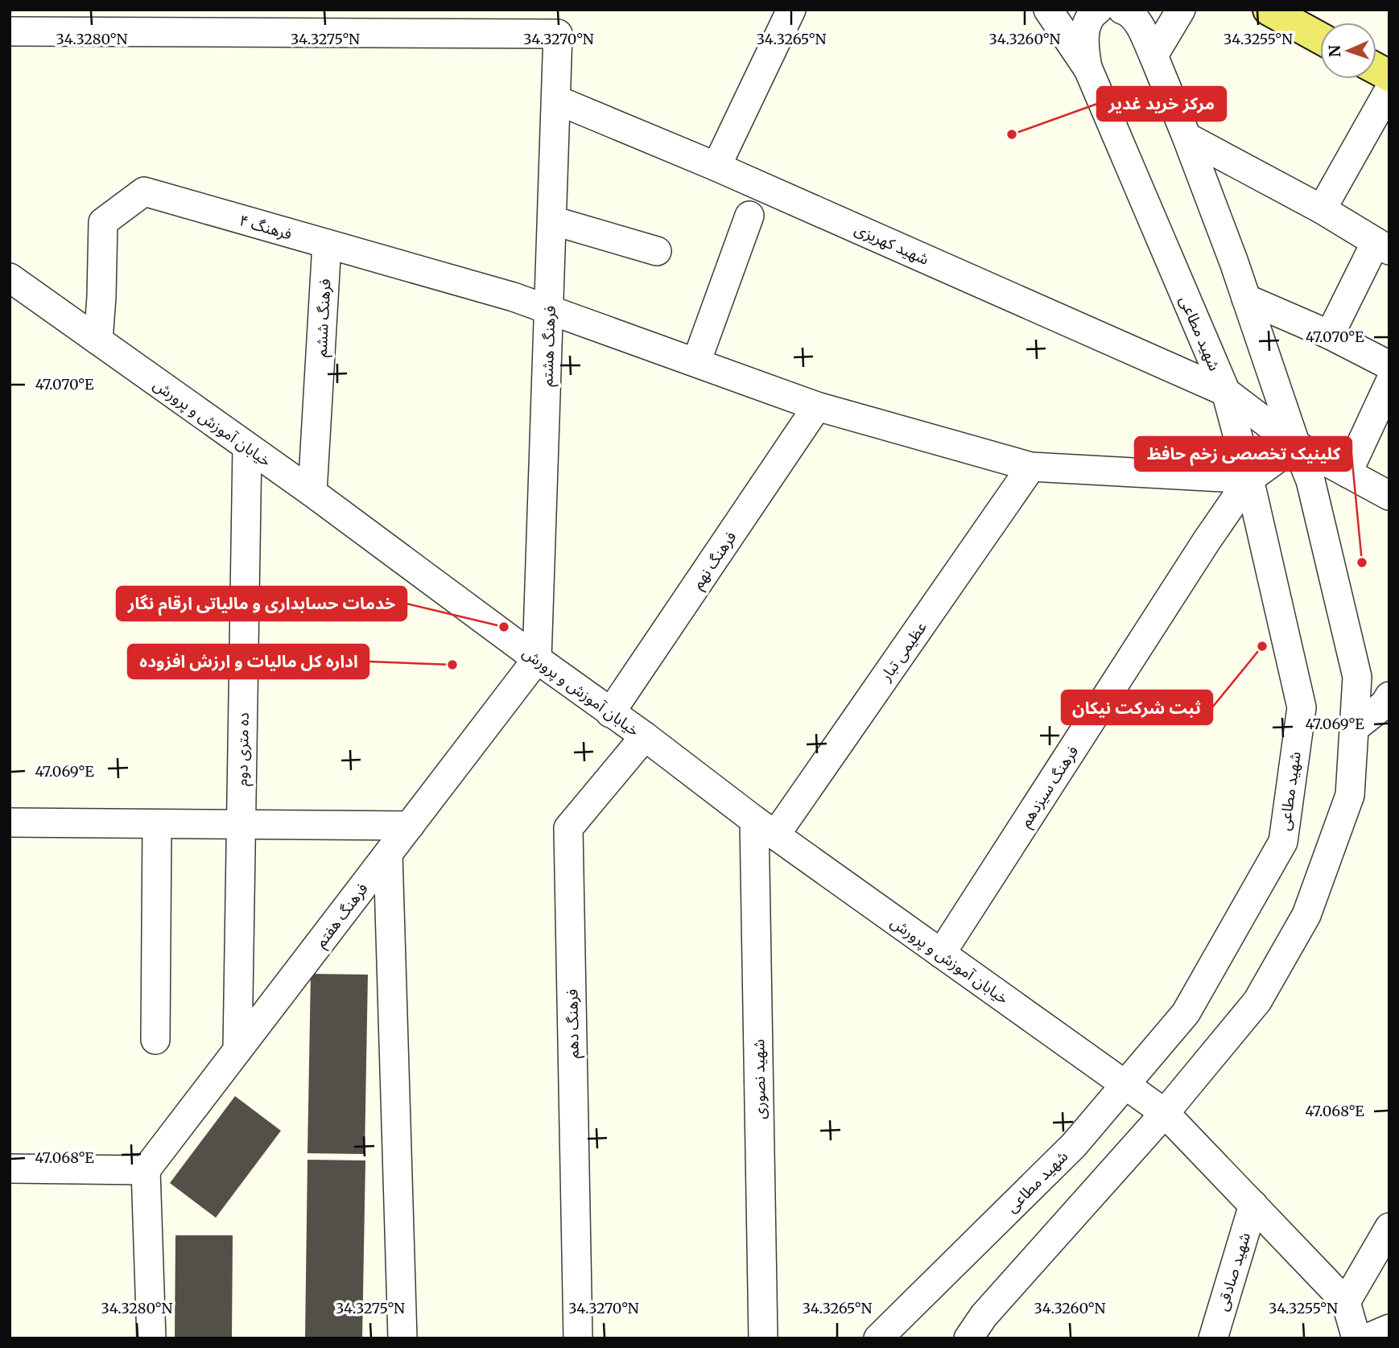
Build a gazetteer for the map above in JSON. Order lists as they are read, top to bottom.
{
  "streets": {
    "street": [
      "فرهنگ ۴",
      "شهید کهریزی",
      "فرهنگ ششم",
      "شهید مطاعی",
      "فرهنگ هشتم",
      "خیابان آموزش و پرورش",
      "فرهنگ نهم",
      "عظیمی تبار",
      "ده متری دوم",
      "فرهنگ سیزدهم",
      "فرهنگ هفتم",
      "فرهنگ دهم",
      "شهید نصوری",
      "شهید صادقی"
    ]
  },
  "crossings": [
    ["فرهنگ ۴", "فرهنگ ششم"],
    ["فرهنگ ۴", "شهید مطاعی"],
    ["فرهنگ ۴", "فرهنگ هشتم"],
    ["فرهنگ ۴", "خیابان آموزش و پرورش"],
    ["فرهنگ ۴", "فرهنگ نهم"],
    ["فرهنگ ۴", "عظیمی تبار"],
    ["فرهنگ ۴", "فرهنگ سیزدهم"],
    ["شهید کهریزی", "شهید مطاعی"],
    ["شهید کهریزی", "فرهنگ هشتم"],
    ["شهید کهریزی", "فرهنگ سیزدهم"],
    ["فرهنگ ششم", "خیابان آموزش و پرورش"],
    ["شهید مطاعی", "خیابان آموزش و پرورش"],
    ["شهید مطاعی", "فرهنگ سیزدهم"],
    ["فرهنگ هشتم", "خیابان آموزش و پرورش"],
    ["فرهنگ هشتم", "فرهنگ هفتم"],
    ["خیابان آموزش و پرورش", "فرهنگ نهم"],
    ["خیابان آموزش و پرورش", "عظیمی تبار"],
    ["خیابان آموزش و پرورش", "ده متری دوم"],
    ["خیابان آموزش و پرورش", "فرهنگ سیزدهم"],
    ["خیابان آموزش و پرورش", "فرهنگ هفتم"],
    ["خیابان آموزش و پرورش", "فرهنگ دهم"],
    ["خیابان آموزش و پرورش", "شهید نصوری"],
    ["خیابان آموزش و پرورش", "شهید صادقی"],
    ["عظیمی تبار", "شهید نصوری"],
    ["ده متری دوم", "فرهنگ هفتم"]
  ],
  "places": [
    "مرکز خرید غدیر",
    "کلینیک تخصصی زخم حافظ",
    "خدمات حسابداری و مالیاتی ارقام نگار",
    "ثبت شرکت نیکان",
    "اداره کل مالیات و ارزش افزوده"
  ],
  "north": "left",
  "coordinates": [
    "34.3280°N",
    "34.3275°N",
    "34.3270°N",
    "34.3265°N",
    "34.3260°N",
    "34.3255°N",
    "47.070°E",
    "47.069°E",
    "47.068°E"
  ]
}
